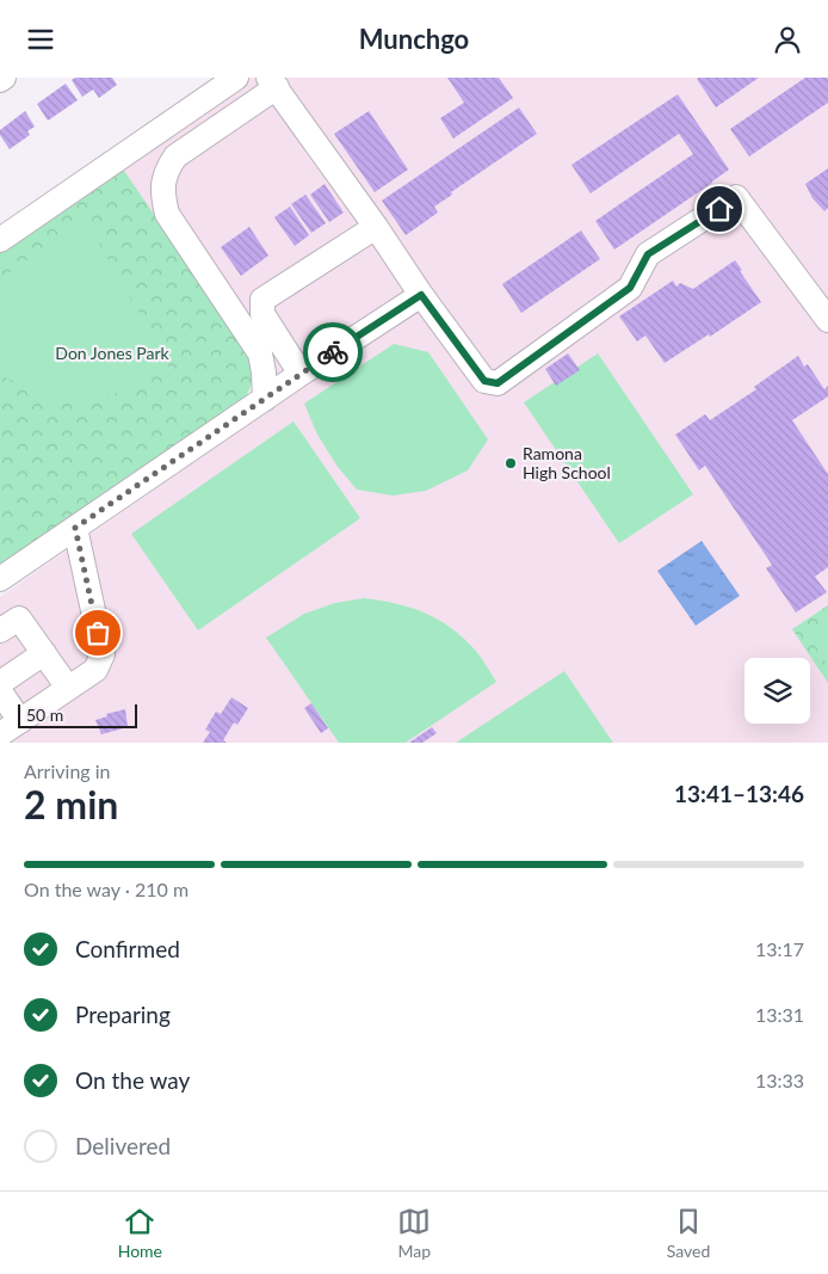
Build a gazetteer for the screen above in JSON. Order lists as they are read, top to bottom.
{
  "parks": ["Don Jones Park"],
  "places": ["Ramona High School"],
  "scale_bar": "50 m",
  "page": {
    "header": "Munchgo",
    "scale": "50 m",
    "heading": ["2 min", "Arriving in", "13:41–13:46"],
    "bar": "On the way · 210 m",
    "list": [
      ["Confirmed", "13:17"],
      ["Preparing", "13:31"],
      ["On the way", "13:33"],
      "Delivered"
    ],
    "tabs": ["Home", "Map", "Saved"]
  }
}
